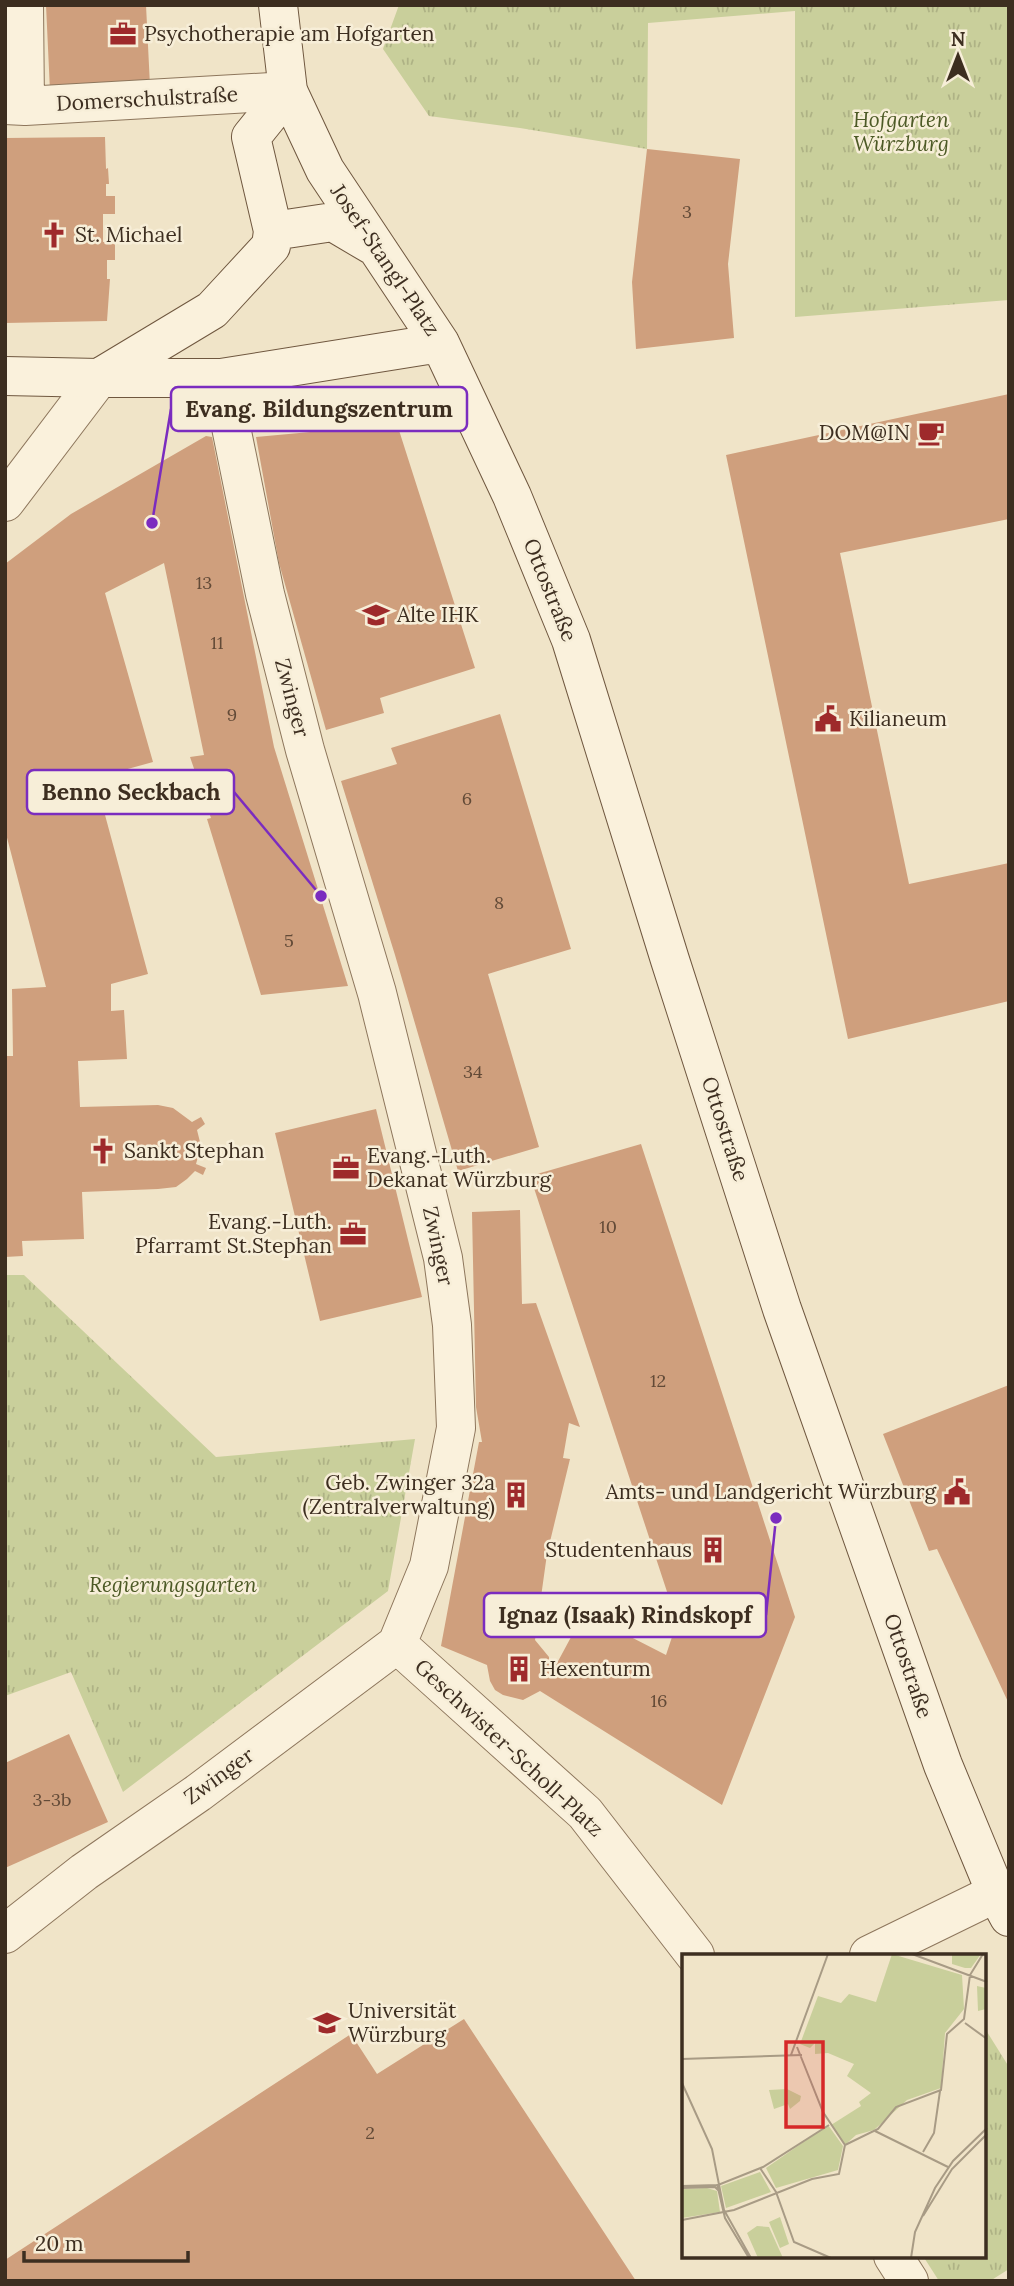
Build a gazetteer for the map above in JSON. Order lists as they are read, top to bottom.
{
  "streets": {
    "street": [
      "Domerschulstraße",
      "Josef-Stangl-Platz",
      "Ottostraße",
      "Zwinger",
      "Geschwister-Scholl-Platz"
    ]
  },
  "crossings": [
    ["Domerschulstraße", "Josef-Stangl-Platz"],
    ["Josef-Stangl-Platz", "Ottostraße"],
    ["Josef-Stangl-Platz", "Zwinger"],
    ["Zwinger", "Geschwister-Scholl-Platz"]
  ],
  "parks": ["Hofgarten Würzburg", "Regierungsgarten"],
  "places": {
    "office": ["Psychotherapie am Hofgarten", "Evang.-Luth. Dekanat Würzburg", "Evang.-Luth. Pfarramt St.Stephan"],
    "church": ["St. Michael", "Sankt Stephan"],
    "cafe": ["DOM@IN"],
    "other": ["Evang. Bildungszentrum", "Benno Seckbach", "Ignaz (Isaak) Rindskopf"],
    "school or university": ["Alte IHK", "Universität Würzburg"],
    "public building": ["Kilianeum", "Amts- und Landgericht Würzburg"],
    "building": ["Geb. Zwinger 32a (Zentralverwaltung)", "Studentenhaus", "Hexenturm"]
  },
  "house_numbers": [
    "3",
    "13",
    "11",
    "9",
    "6",
    "8",
    "5",
    "34",
    "10",
    "12",
    "16",
    "3-3b",
    "2"
  ],
  "scale_bar": "20 m",
  "north": "top"
}
